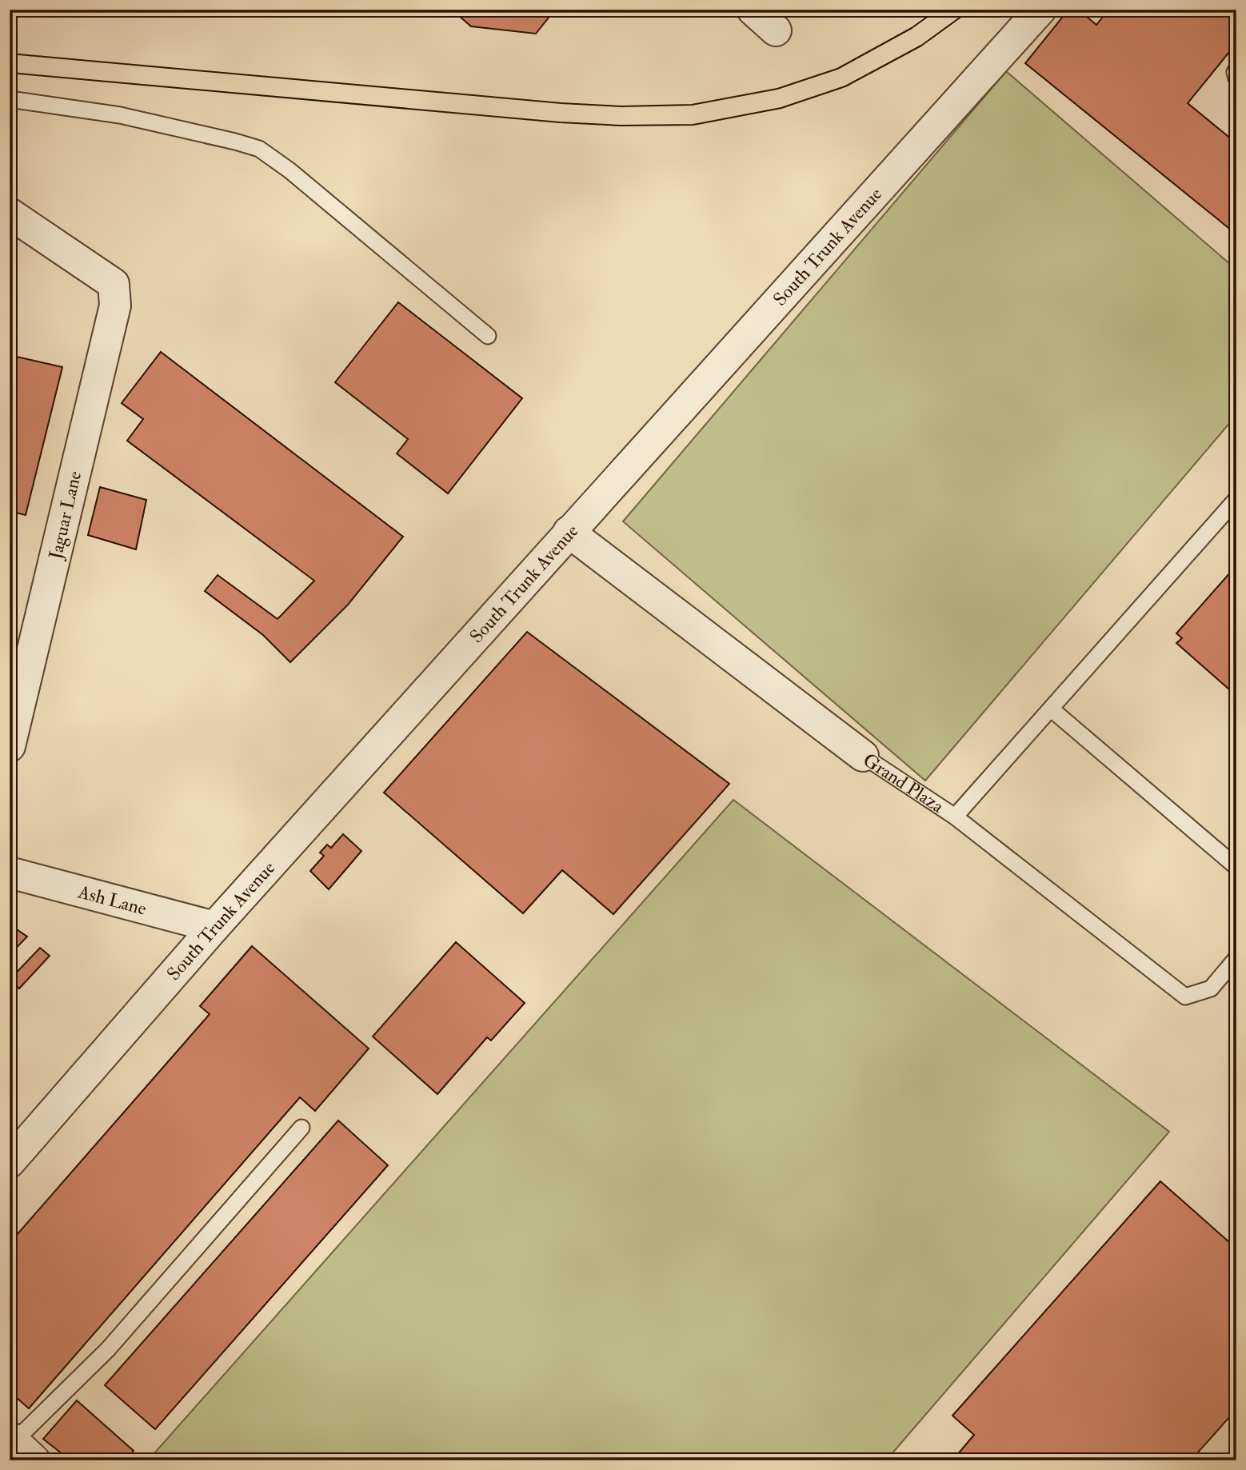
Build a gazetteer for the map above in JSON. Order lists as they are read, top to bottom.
{
  "streets": {
    "street": [
      "South Trunk Avenue",
      "Jaguar Lane",
      "Grand Plaza",
      "Ash Lane"
    ]
  },
  "crossings": [
    ["South Trunk Avenue", "Grand Plaza"],
    ["South Trunk Avenue", "Ash Lane"]
  ]
}
